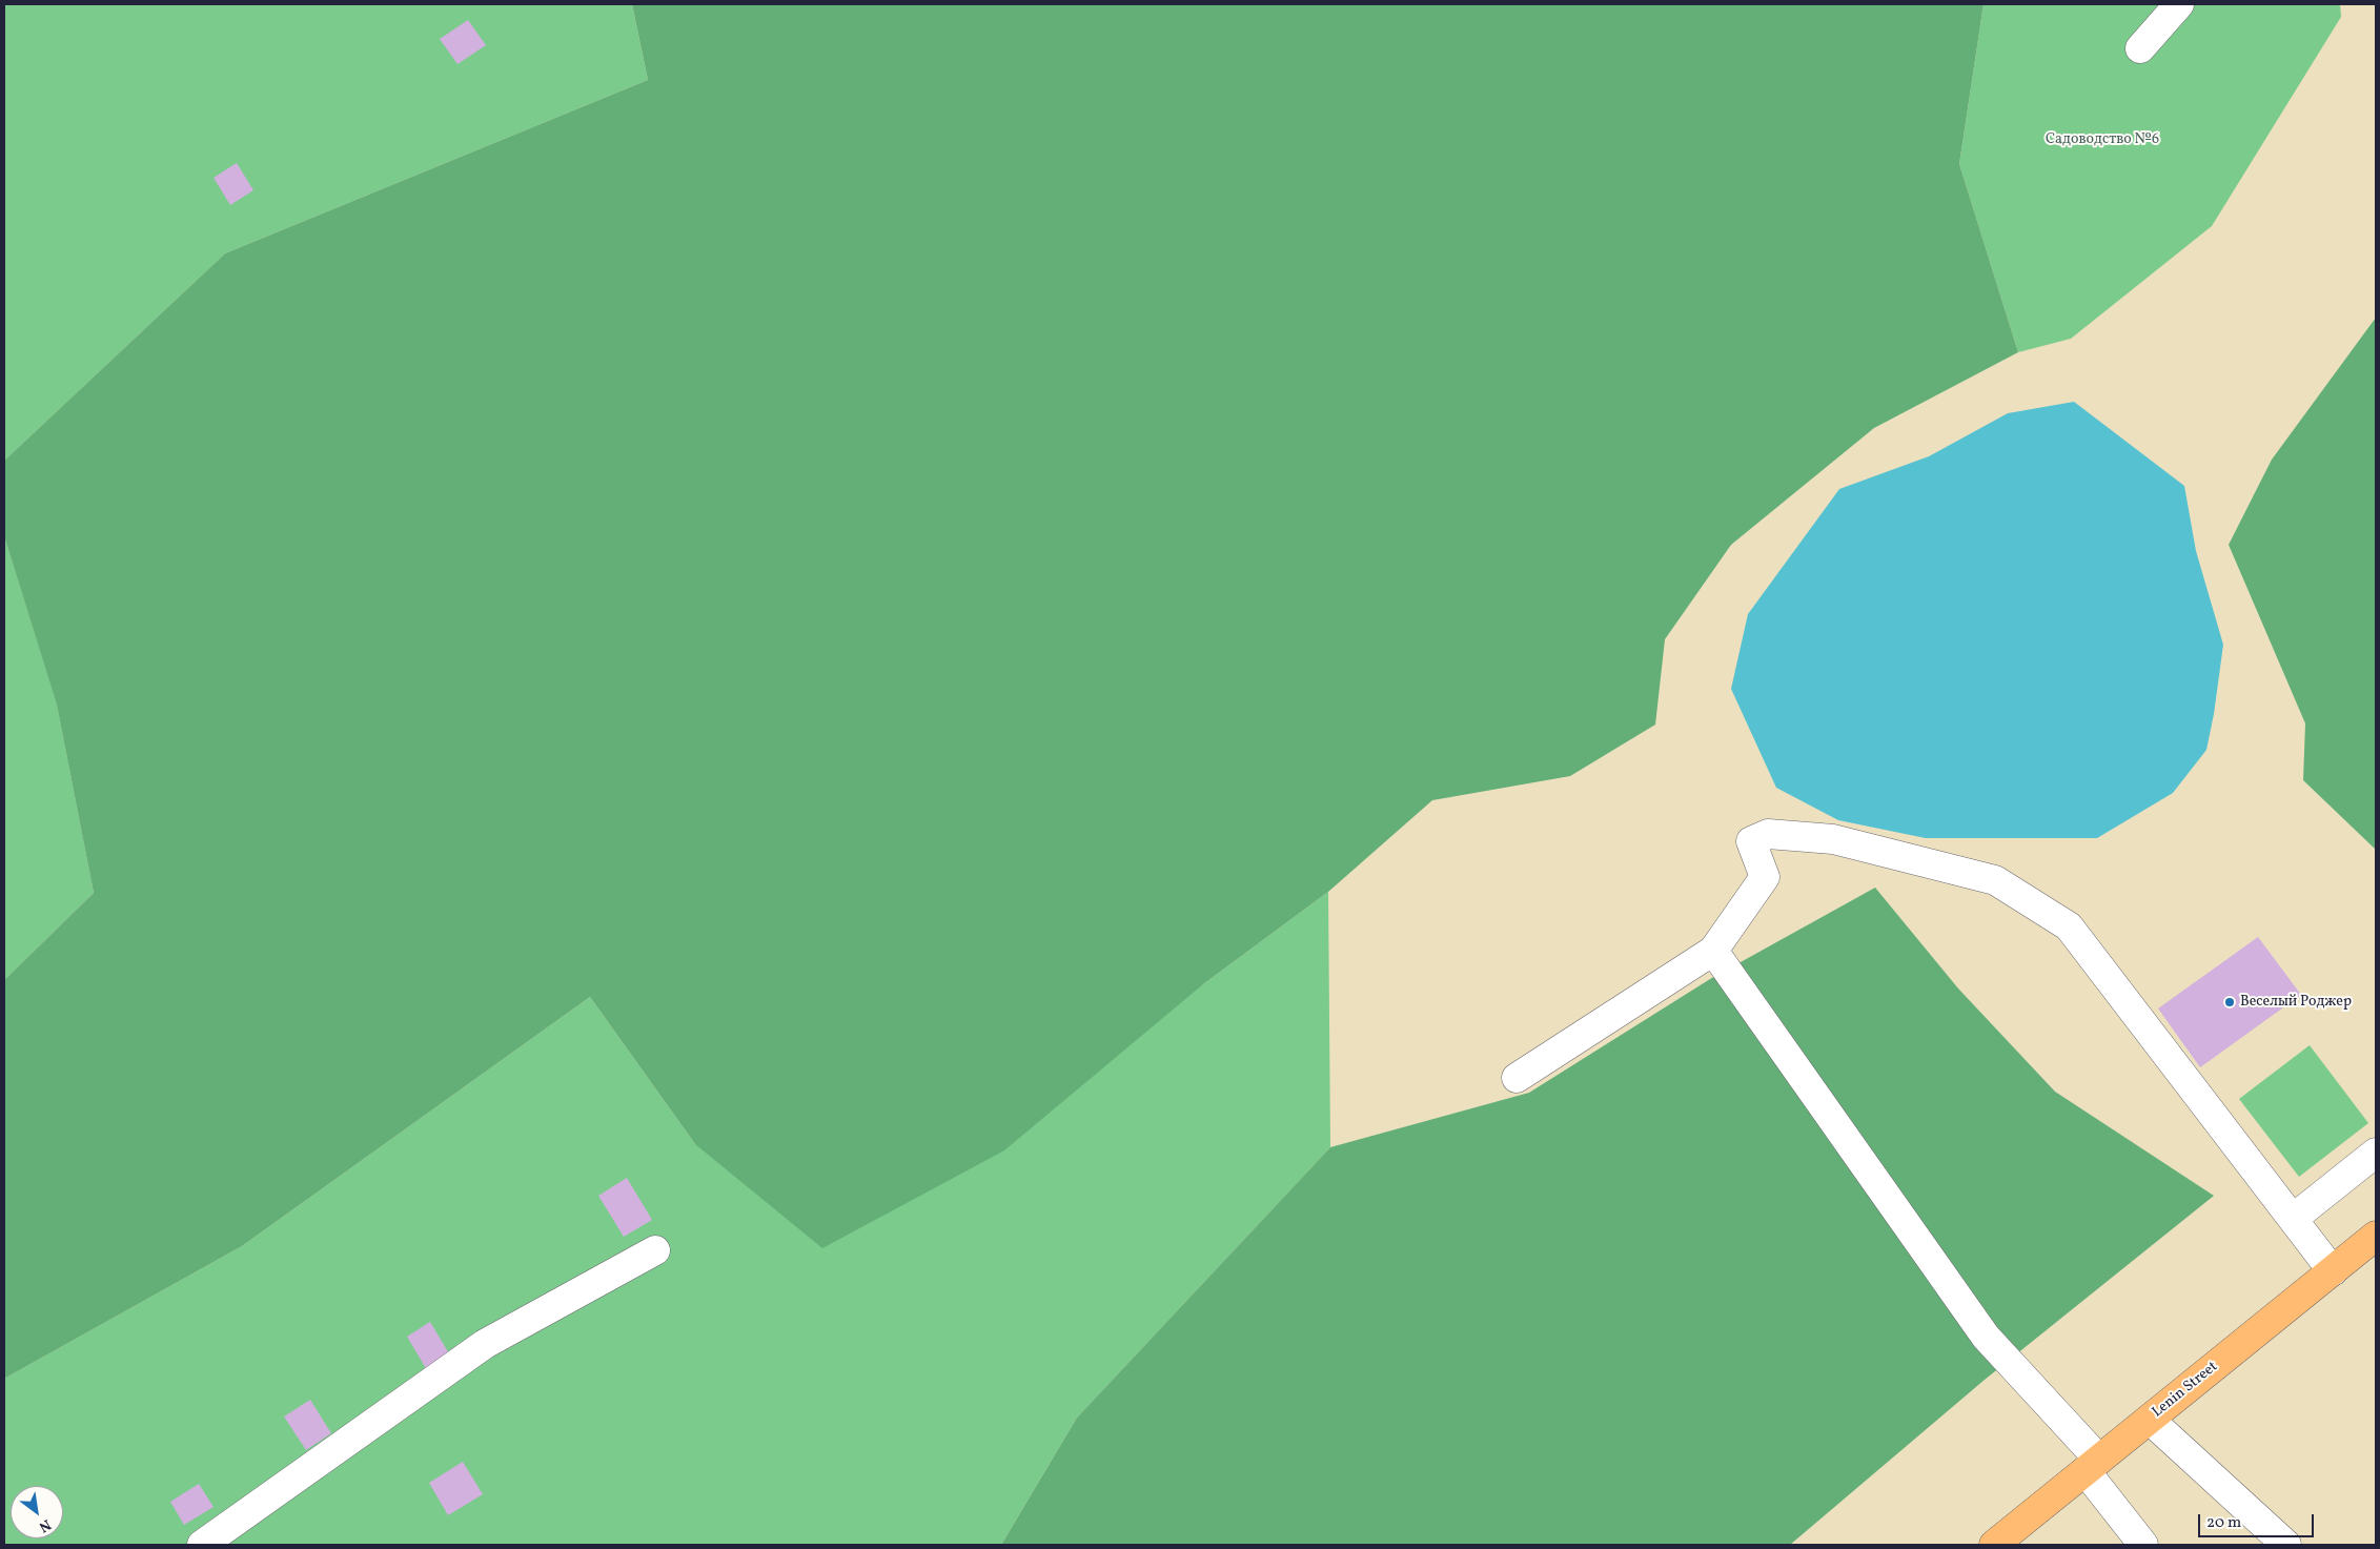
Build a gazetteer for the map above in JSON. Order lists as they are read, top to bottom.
{
  "streets": {
    "main road": ["Lenin Street"]
  },
  "parks": ["Садоводство №6"],
  "places": ["Веселый Роджер"],
  "scale_bar": "20 m",
  "north": "bottom right"
}
